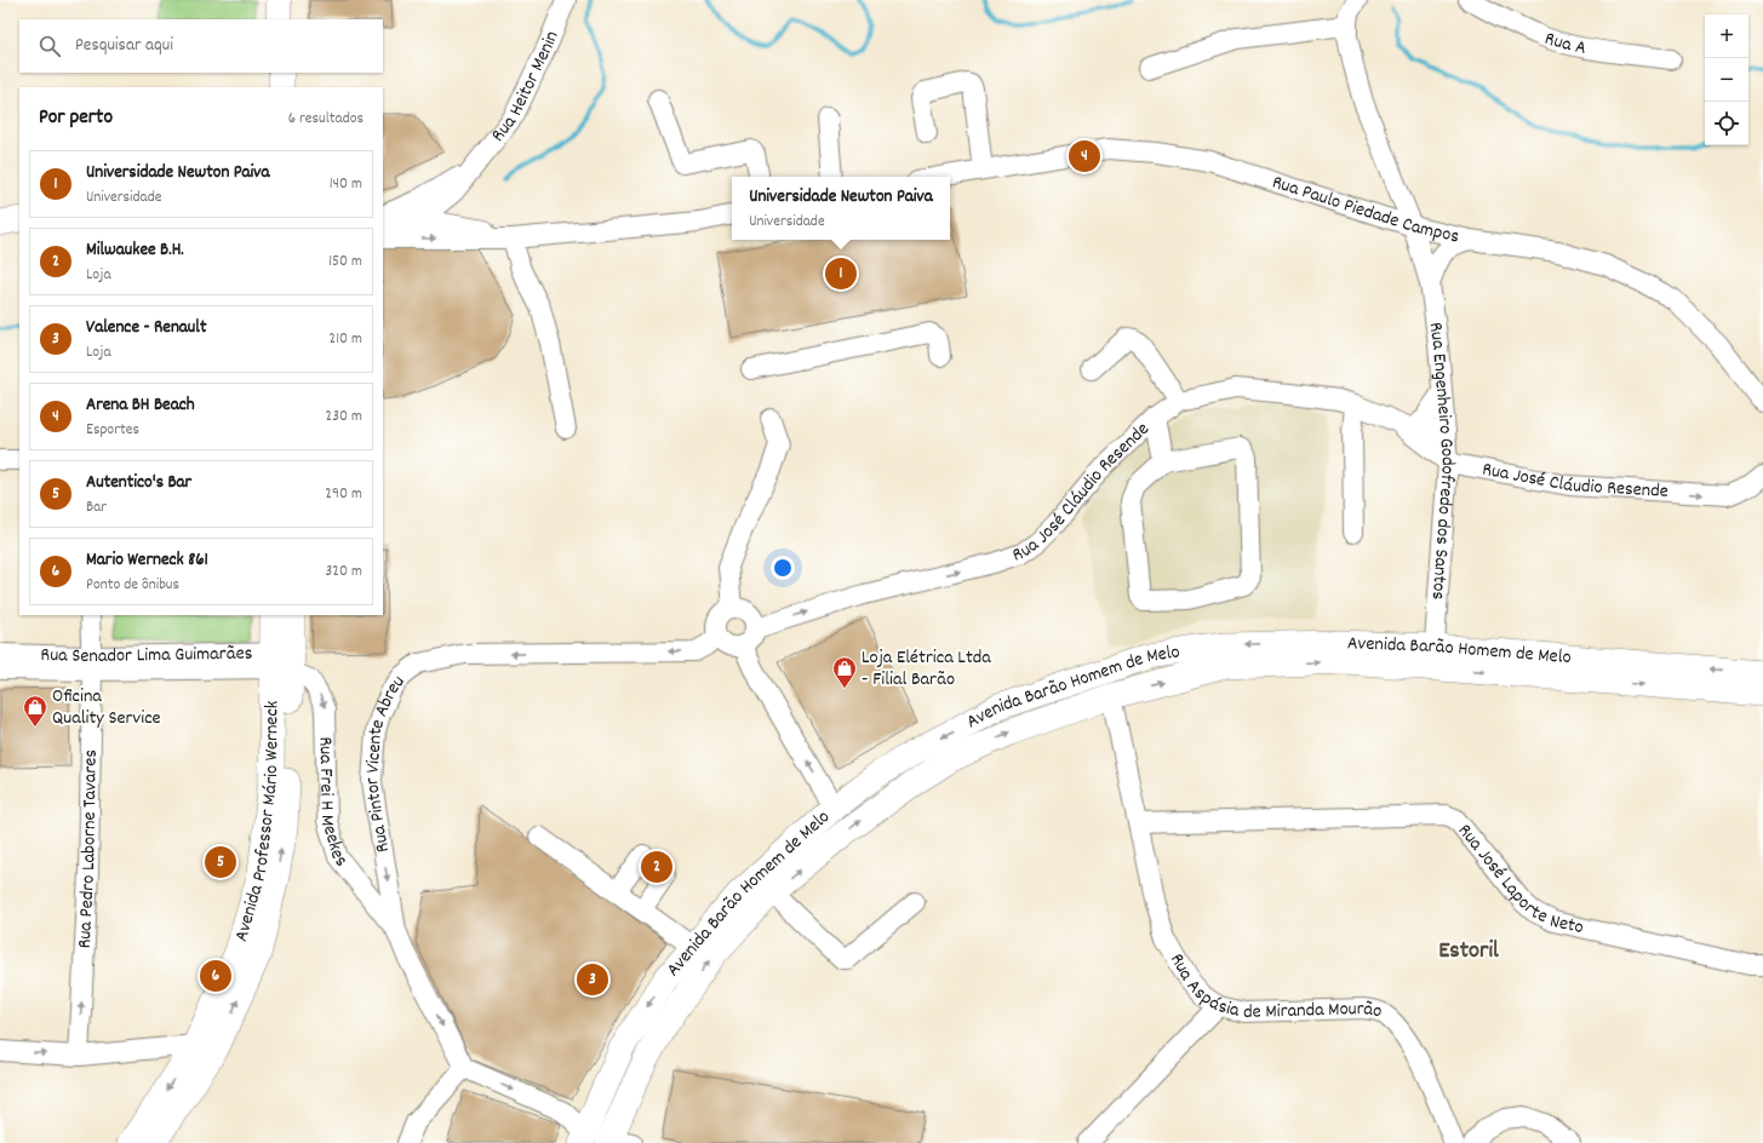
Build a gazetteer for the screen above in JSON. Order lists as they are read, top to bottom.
{
  "streets": {
    "main road": ["Avenida Barão Homem de Melo", "Avenida Professor Mário Werneck"],
    "street": [
      "Rua A",
      "Rua Heitor Menin",
      "Rua Paulo Piedade Campos",
      "Rua Engenheiro Godofredo dos Santos",
      "Rua José Cláudio Resende",
      "Rua Senador Lima Guimarães",
      "Rua Pintor Vicente Abreu",
      "Rua Frei H Meekes",
      "Rua Pedro Laborne Tavares",
      "Rua José Laporte Neto",
      "Rua Aspásia de Miranda Mourão"
    ]
  },
  "crossings": [
    ["Rua Paulo Piedade Campos", "Rua Engenheiro Godofredo dos Santos"],
    ["Rua Engenheiro Godofredo dos Santos", "Rua José Cláudio Resende"],
    ["Rua Engenheiro Godofredo dos Santos", "Avenida Barão Homem de Melo"],
    ["Rua José Cláudio Resende", "Rua Pintor Vicente Abreu"],
    ["Avenida Barão Homem de Melo", "Rua Aspásia de Miranda Mourão"],
    ["Rua Senador Lima Guimarães", "Rua Frei H Meekes"],
    ["Rua Senador Lima Guimarães", "Avenida Professor Mário Werneck"],
    ["Rua Senador Lima Guimarães", "Rua Pedro Laborne Tavares"],
    ["Rua Pintor Vicente Abreu", "Rua Frei H Meekes"],
    ["Rua Frei H Meekes", "Avenida Professor Mário Werneck"],
    ["Rua José Laporte Neto", "Rua Aspásia de Miranda Mourão"]
  ],
  "one_way": ["Rua José Cláudio Resende", "Rua Frei H Meekes", "Rua Pedro Laborne Tavares"],
  "districts": ["Estoril"],
  "places": {
    "shop": ["Loja Elétrica Ltda - Filial Barão", "Oficina Quality Service"]
  },
  "page": {
    "map_buttons": ["+", "−"],
    "search": "Pesquisar aqui",
    "heading": ["Por perto", "6 resultados"],
    "pins": [
      "4",
      "1",
      "5",
      "2",
      "6",
      "3"
    ],
    "list": [
      {
        "mark": "1",
        "name": "Universidade Newton Paiva",
        "note": "Universidade",
        "value": "140 m"
      },
      {
        "mark": "2",
        "name": "Milwaukee B.H.",
        "note": "Loja",
        "value": "150 m"
      },
      {
        "mark": "3",
        "name": "Valence - Renault",
        "note": "Loja",
        "value": "210 m"
      },
      {
        "mark": "4",
        "name": "Arena BH Beach",
        "note": "Esportes",
        "value": "230 m"
      },
      {
        "mark": "5",
        "name": "Autentico's Bar",
        "note": "Bar",
        "value": "290 m"
      },
      {
        "mark": "6",
        "name": "Mario Werneck 861",
        "note": "Ponto de ônibus",
        "value": "320 m"
      }
    ],
    "popup": ["Universidade Newton Paiva", "Universidade"]
  }
}
